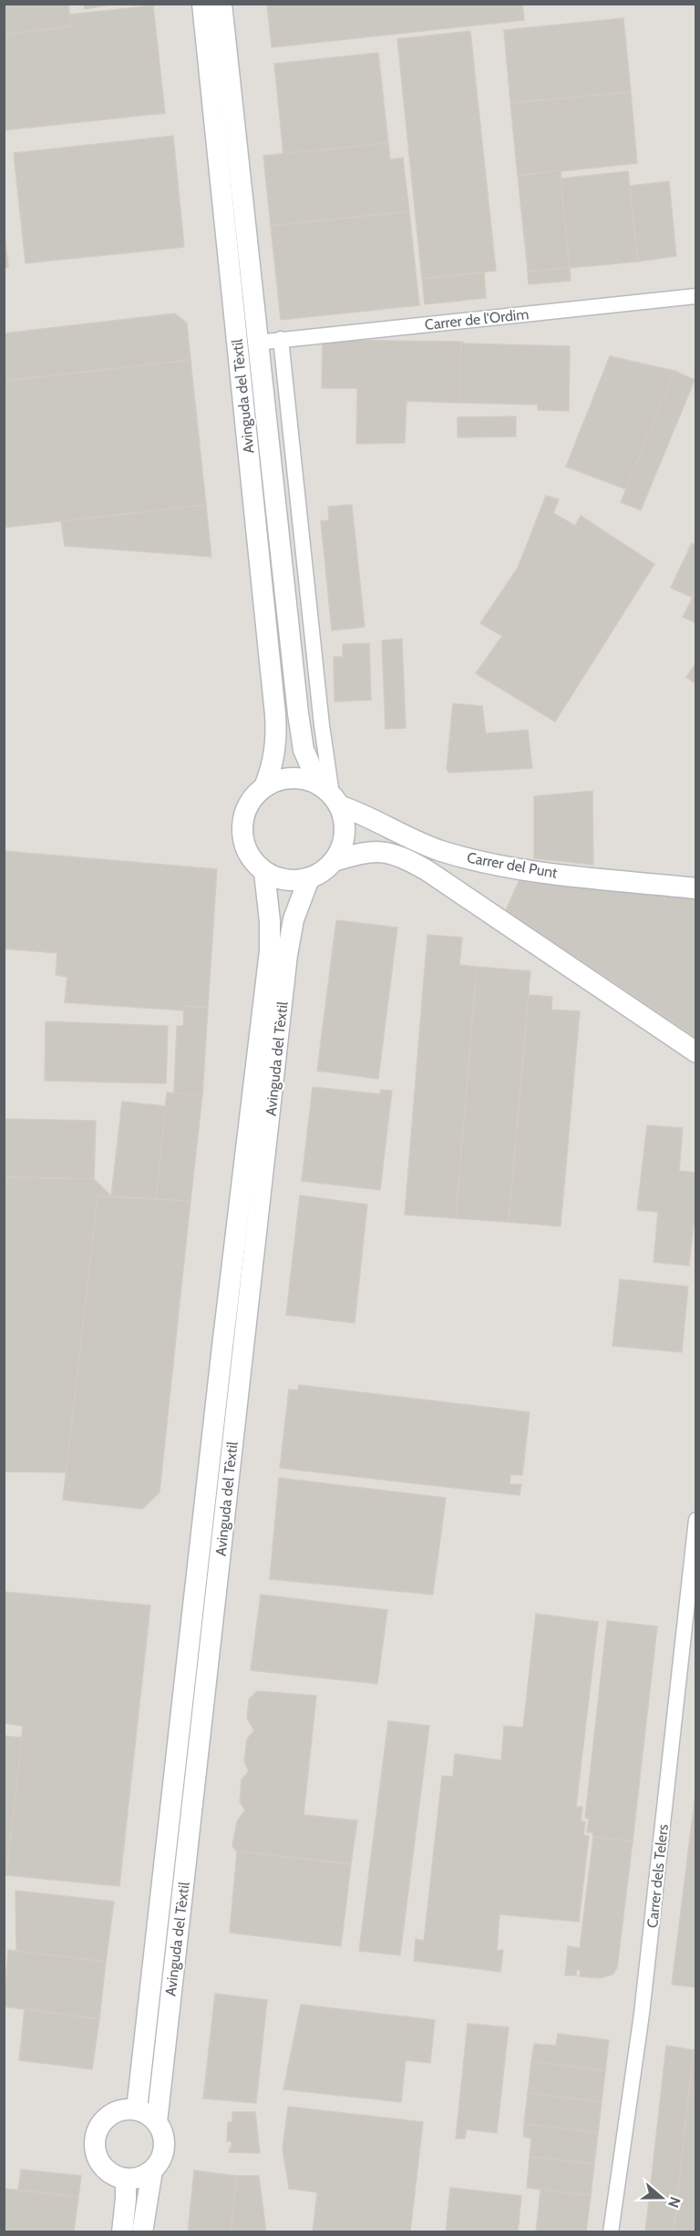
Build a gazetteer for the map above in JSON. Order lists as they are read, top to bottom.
{
  "streets": {
    "street": [
      "Carrer de l'Ordim",
      "Avinguda del Tèxtil",
      "Carrer del Punt",
      "Carrer dels Telers"
    ]
  },
  "crossings": [
    ["Carrer de l'Ordim", "Avinguda del Tèxtil"],
    ["Avinguda del Tèxtil", "Carrer del Punt"]
  ],
  "north": "right"
}
